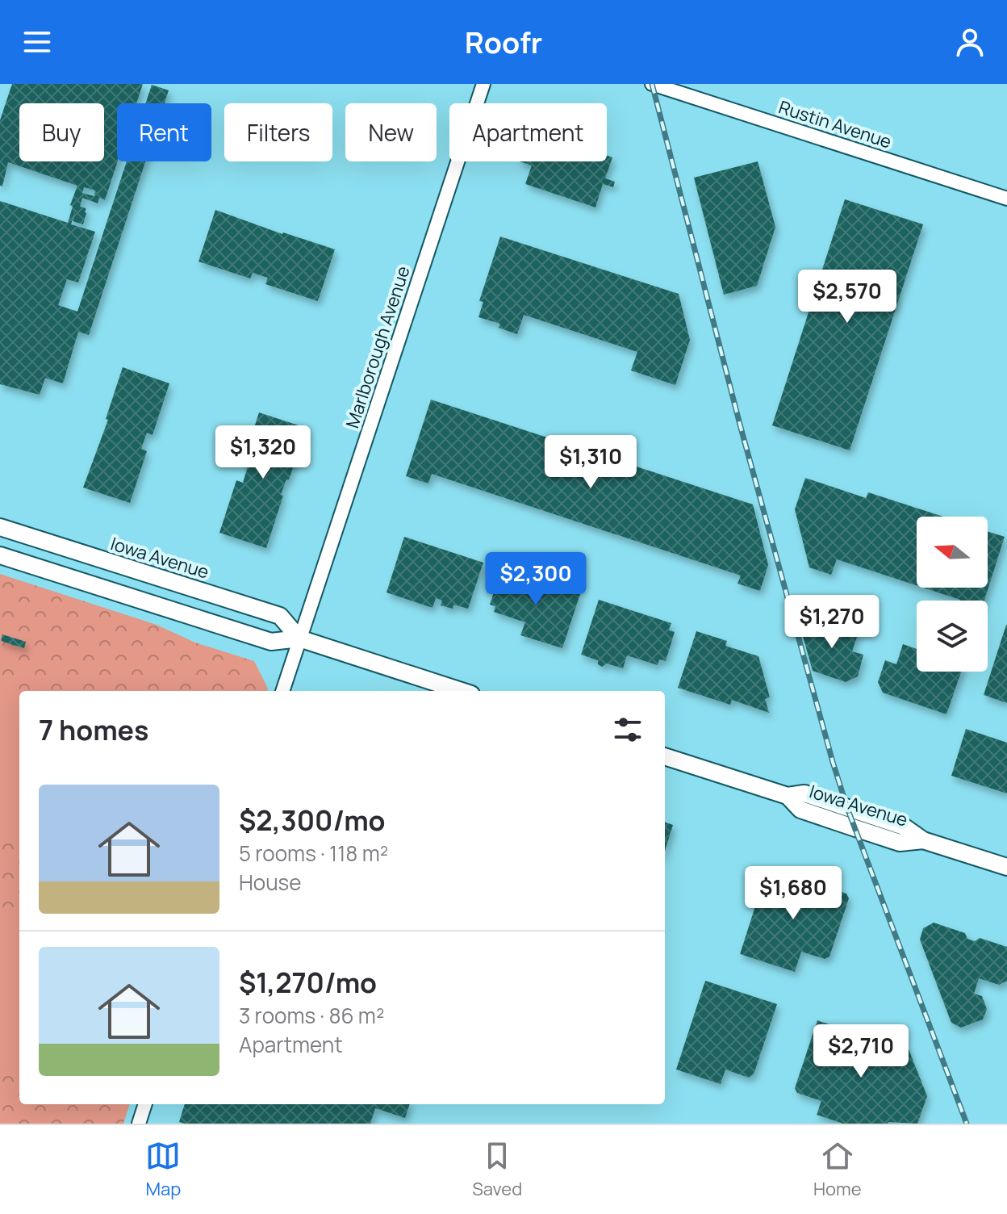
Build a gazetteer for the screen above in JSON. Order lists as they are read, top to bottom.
{
  "streets": {
    "main road": ["Iowa Avenue"],
    "street": ["Rustin Avenue", "Marlborough Avenue"]
  },
  "crossings": [
    ["Marlborough Avenue", "Iowa Avenue"]
  ],
  "north": "left",
  "page": {
    "header": "Roofr",
    "chip": [
      "Buy",
      "Rent",
      "Filters",
      "New",
      "Apartment"
    ],
    "price": [
      "$2,570",
      "$1,320",
      "$1,310",
      "$2,300",
      "$1,270",
      "$1,680",
      "$2,710"
    ],
    "heading": "7 homes",
    "list": [
      {
        "name": "$2,300/mo",
        "note": "5 rooms · 118 m² · House"
      },
      {
        "name": "$1,270/mo",
        "note": "3 rooms · 86 m² · Apartment"
      }
    ],
    "tabs": ["Map", "Saved", "Home"]
  }
}
